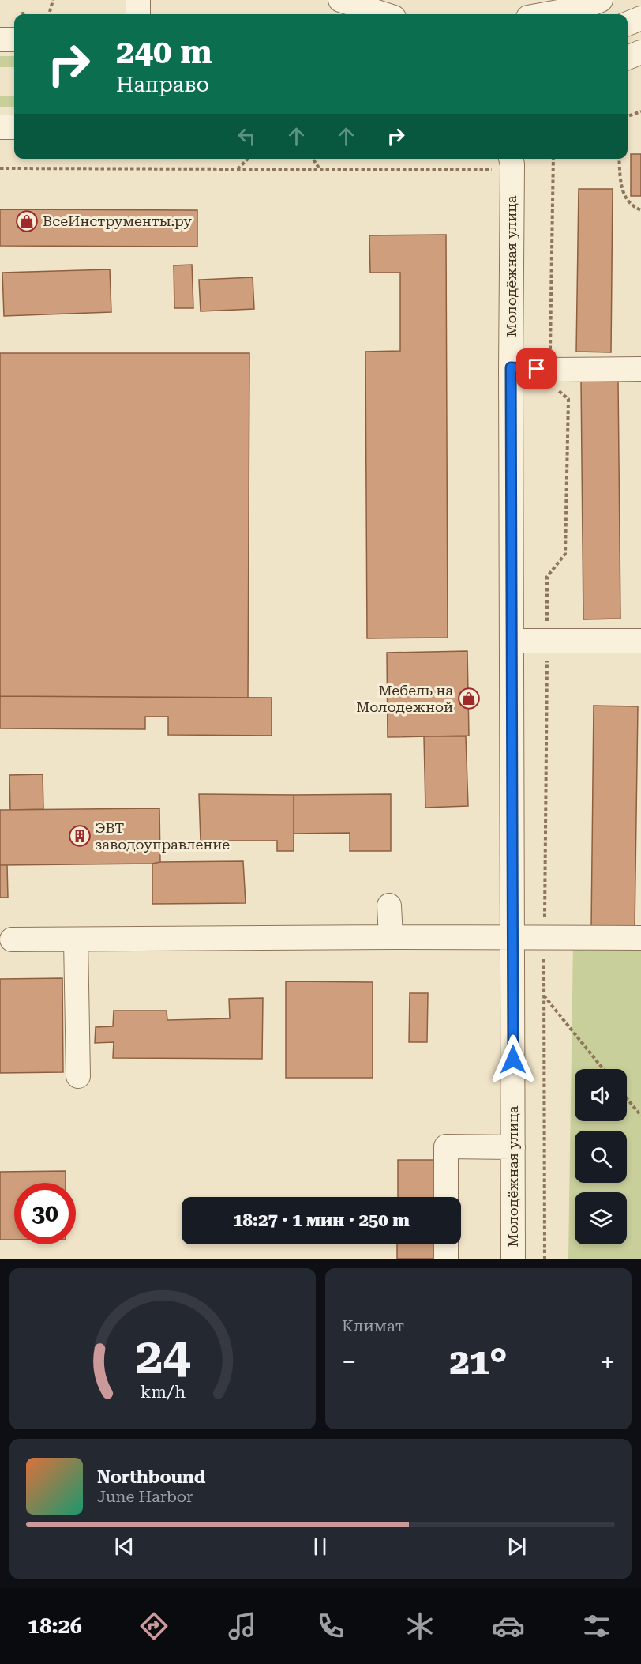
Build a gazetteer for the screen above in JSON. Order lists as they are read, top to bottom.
{
  "streets": {
    "street": ["Молодёжная улица"]
  },
  "places": {
    "shop": ["ВсеИнструменты.ру", "Мебель на Молодежной"],
    "building": ["ЭВТ заводоуправление"]
  },
  "page": {
    "turn": ["240 m", "Направо"],
    "limit": "30",
    "trip": "18:27 · 1 мин · 250 m",
    "tile": "Климат",
    "heat": ["−", "21°", "+"],
    "song": ["Northbound", "June Harbor"],
    "tabs": "18:26",
    "gauge": ["24", "km/h"]
  }
}
